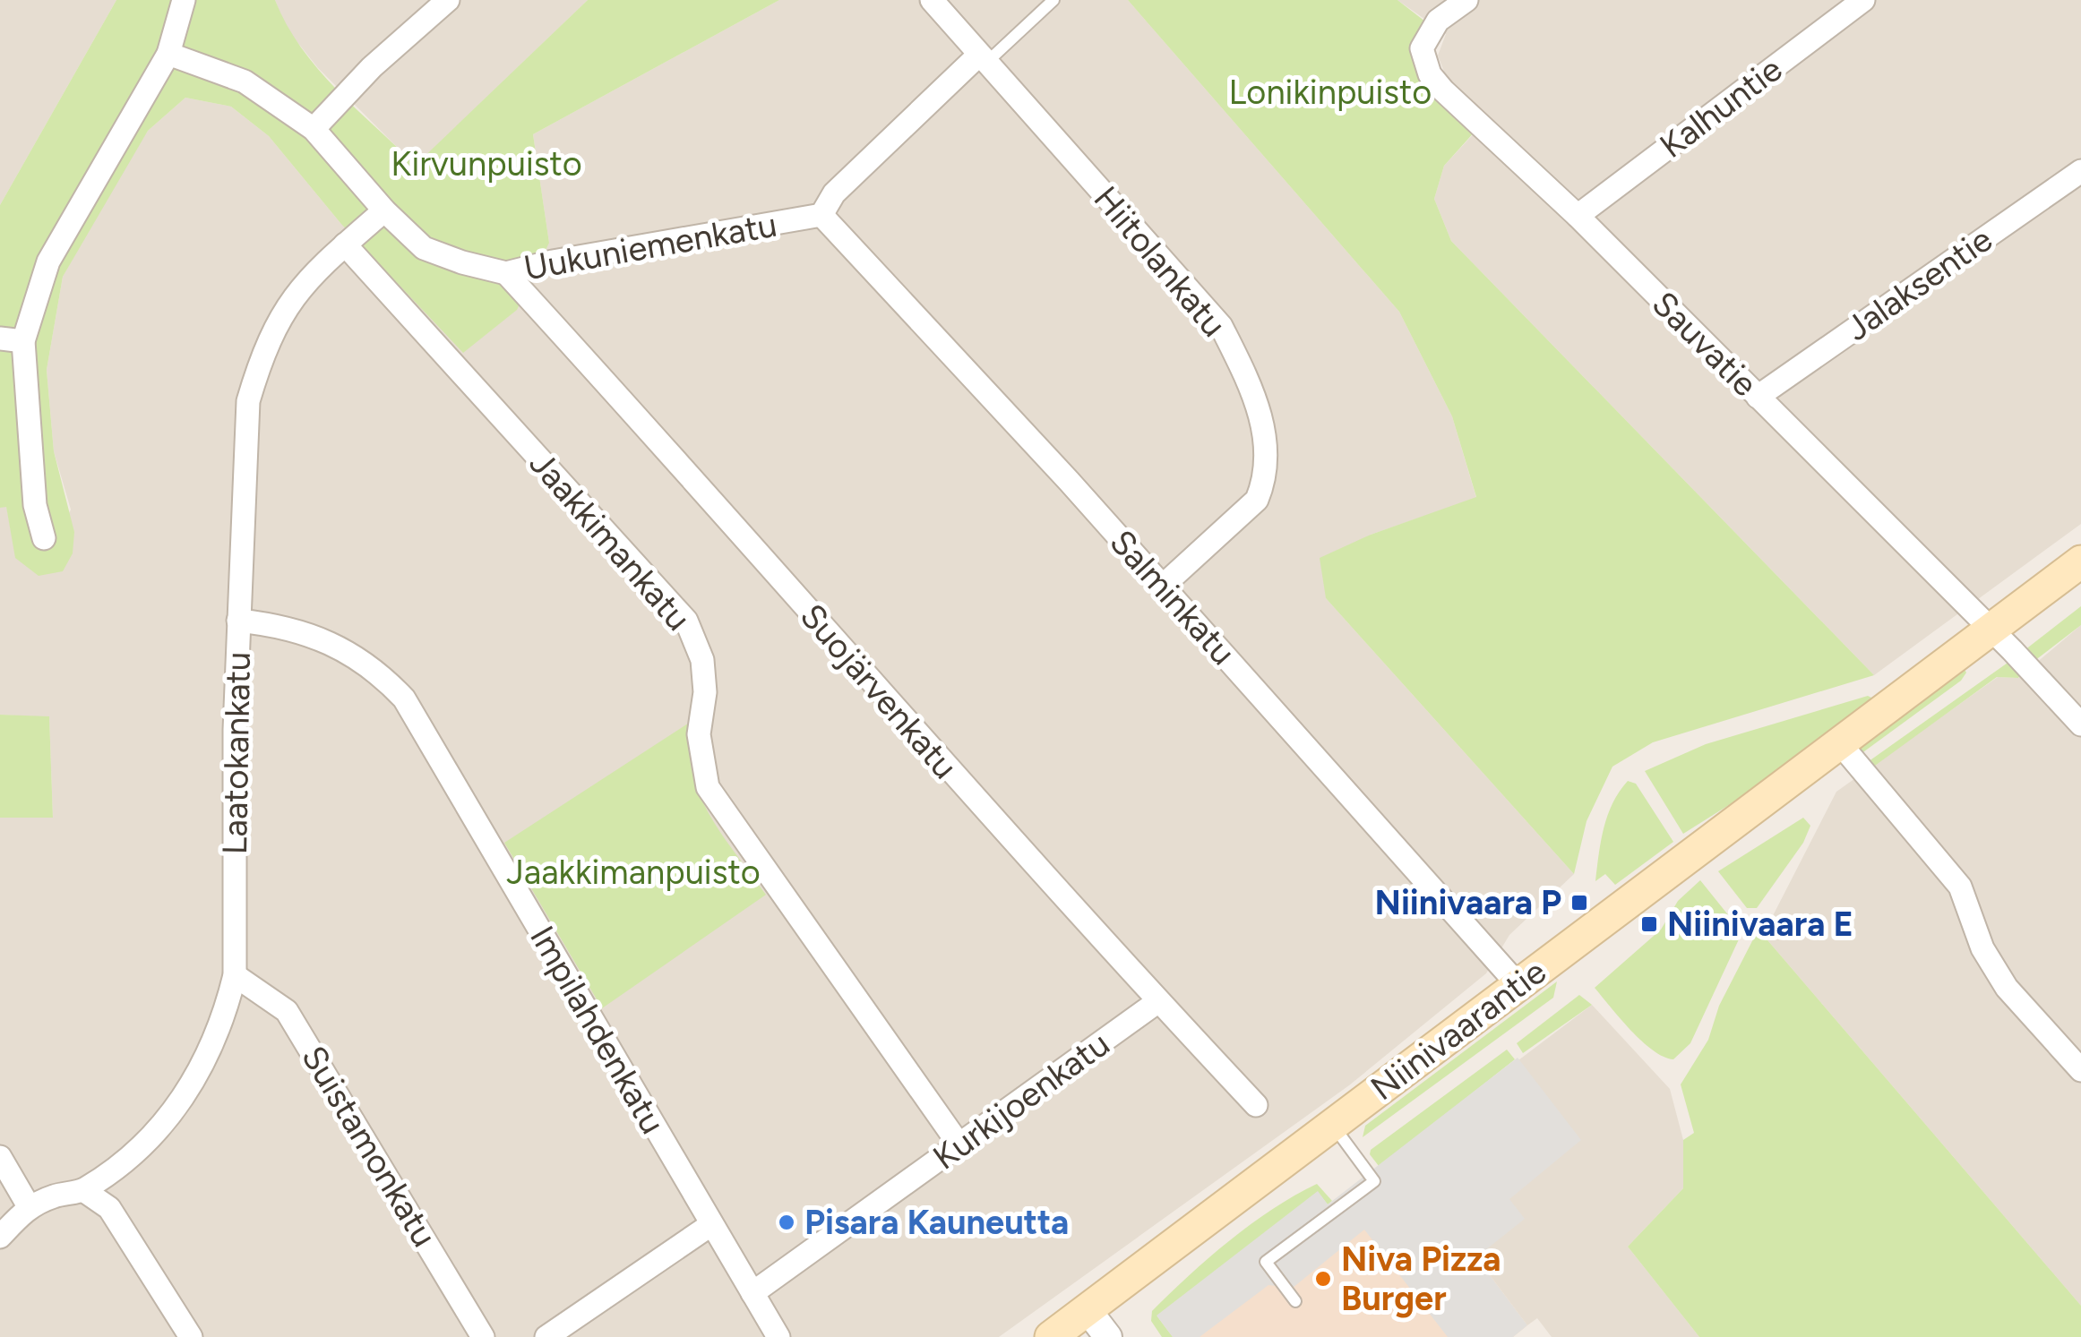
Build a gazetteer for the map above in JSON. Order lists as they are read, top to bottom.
{
  "streets": {
    "main road": ["Niinivaarantie"],
    "street": [
      "Kalhuntie",
      "Uukuniemenkatu",
      "Hiitolankatu",
      "Jalaksentie",
      "Sauvatie",
      "Jaakkimankatu",
      "Salminkatu",
      "Suojärvenkatu",
      "Laatokankatu",
      "Impilahdenkatu",
      "Kurkijoenkatu",
      "Suistamonkatu"
    ]
  },
  "crossings": [
    ["Kalhuntie", "Sauvatie"],
    ["Uukuniemenkatu", "Hiitolankatu"],
    ["Uukuniemenkatu", "Salminkatu"],
    ["Uukuniemenkatu", "Suojärvenkatu"],
    ["Uukuniemenkatu", "Laatokankatu"],
    ["Hiitolankatu", "Salminkatu"],
    ["Jalaksentie", "Sauvatie"],
    ["Sauvatie", "Niinivaarantie"],
    ["Jaakkimankatu", "Laatokankatu"],
    ["Jaakkimankatu", "Kurkijoenkatu"],
    ["Salminkatu", "Niinivaarantie"],
    ["Suojärvenkatu", "Kurkijoenkatu"],
    ["Laatokankatu", "Impilahdenkatu"],
    ["Laatokankatu", "Suistamonkatu"],
    ["Impilahdenkatu", "Kurkijoenkatu"]
  ],
  "parks": ["Lonikinpuisto", "Kirvunpuisto", "Jaakkimanpuisto"],
  "places": {
    "transit": ["Niinivaara P", "Niinivaara E"],
    "other": ["Pisara Kauneutta", "Niva Pizza Burger"]
  }
}
